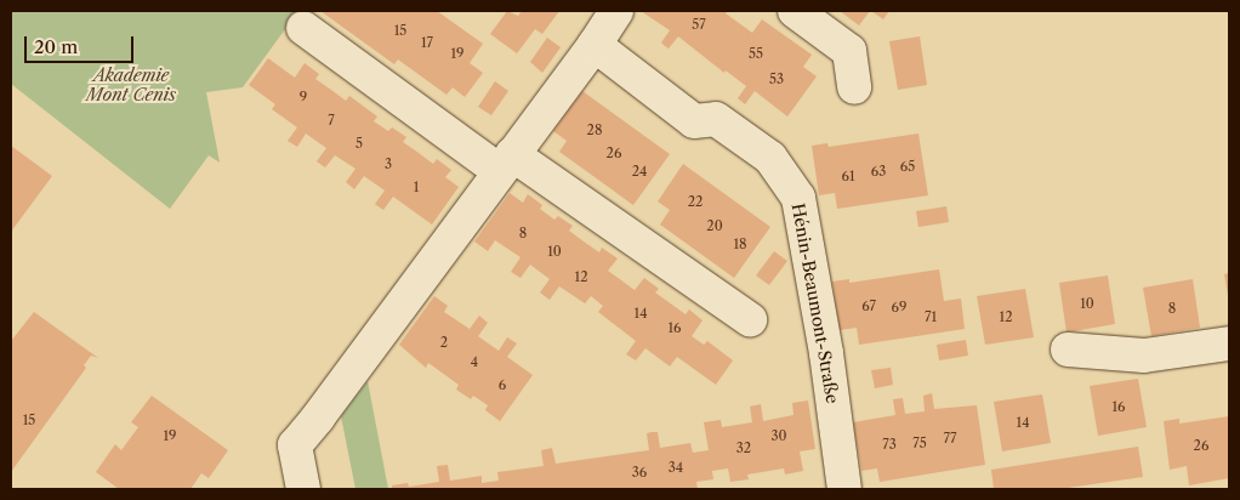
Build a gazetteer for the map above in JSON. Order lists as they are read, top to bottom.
{
  "streets": {
    "street": ["Hénin-Beaumont-Straße"]
  },
  "parks": ["Akademie Mont Cenis"],
  "house_numbers": [
    "57",
    "15",
    "17",
    "19",
    "55",
    "53",
    "9",
    "7",
    "28",
    "5",
    "26",
    "3",
    "65",
    "24",
    "63",
    "61",
    "1",
    "22",
    "20",
    "8",
    "18",
    "10",
    "12",
    "10",
    "67",
    "69",
    "8",
    "14",
    "71",
    "12",
    "16",
    "2",
    "4",
    "6",
    "16",
    "15",
    "14",
    "19",
    "30",
    "77",
    "75",
    "73",
    "26",
    "32",
    "34",
    "36"
  ],
  "scale_bar": "20 m"
}
